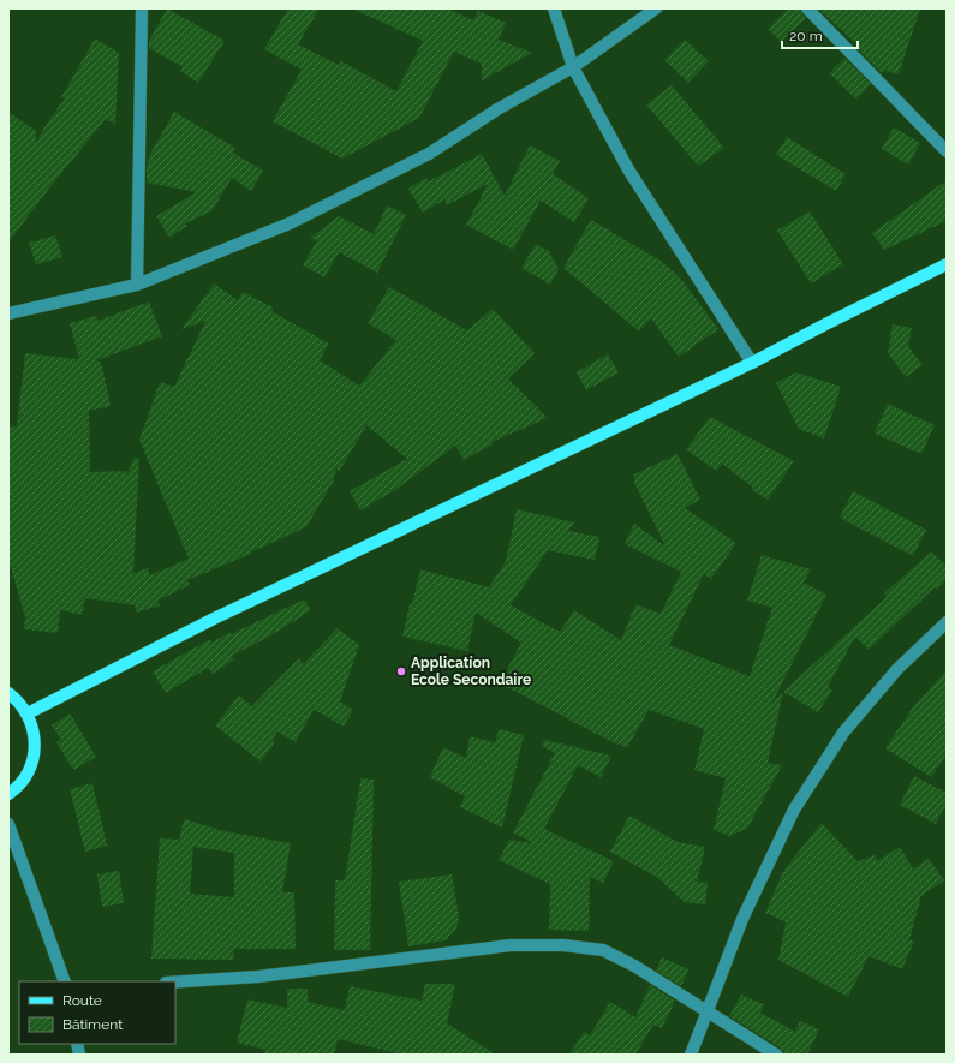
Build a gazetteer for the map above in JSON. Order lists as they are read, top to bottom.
{
  "places": ["Applicatíon Ecole Secondaire"],
  "legend": ["Route", "Bâtiment"],
  "scale_bar": "20 m"
}
